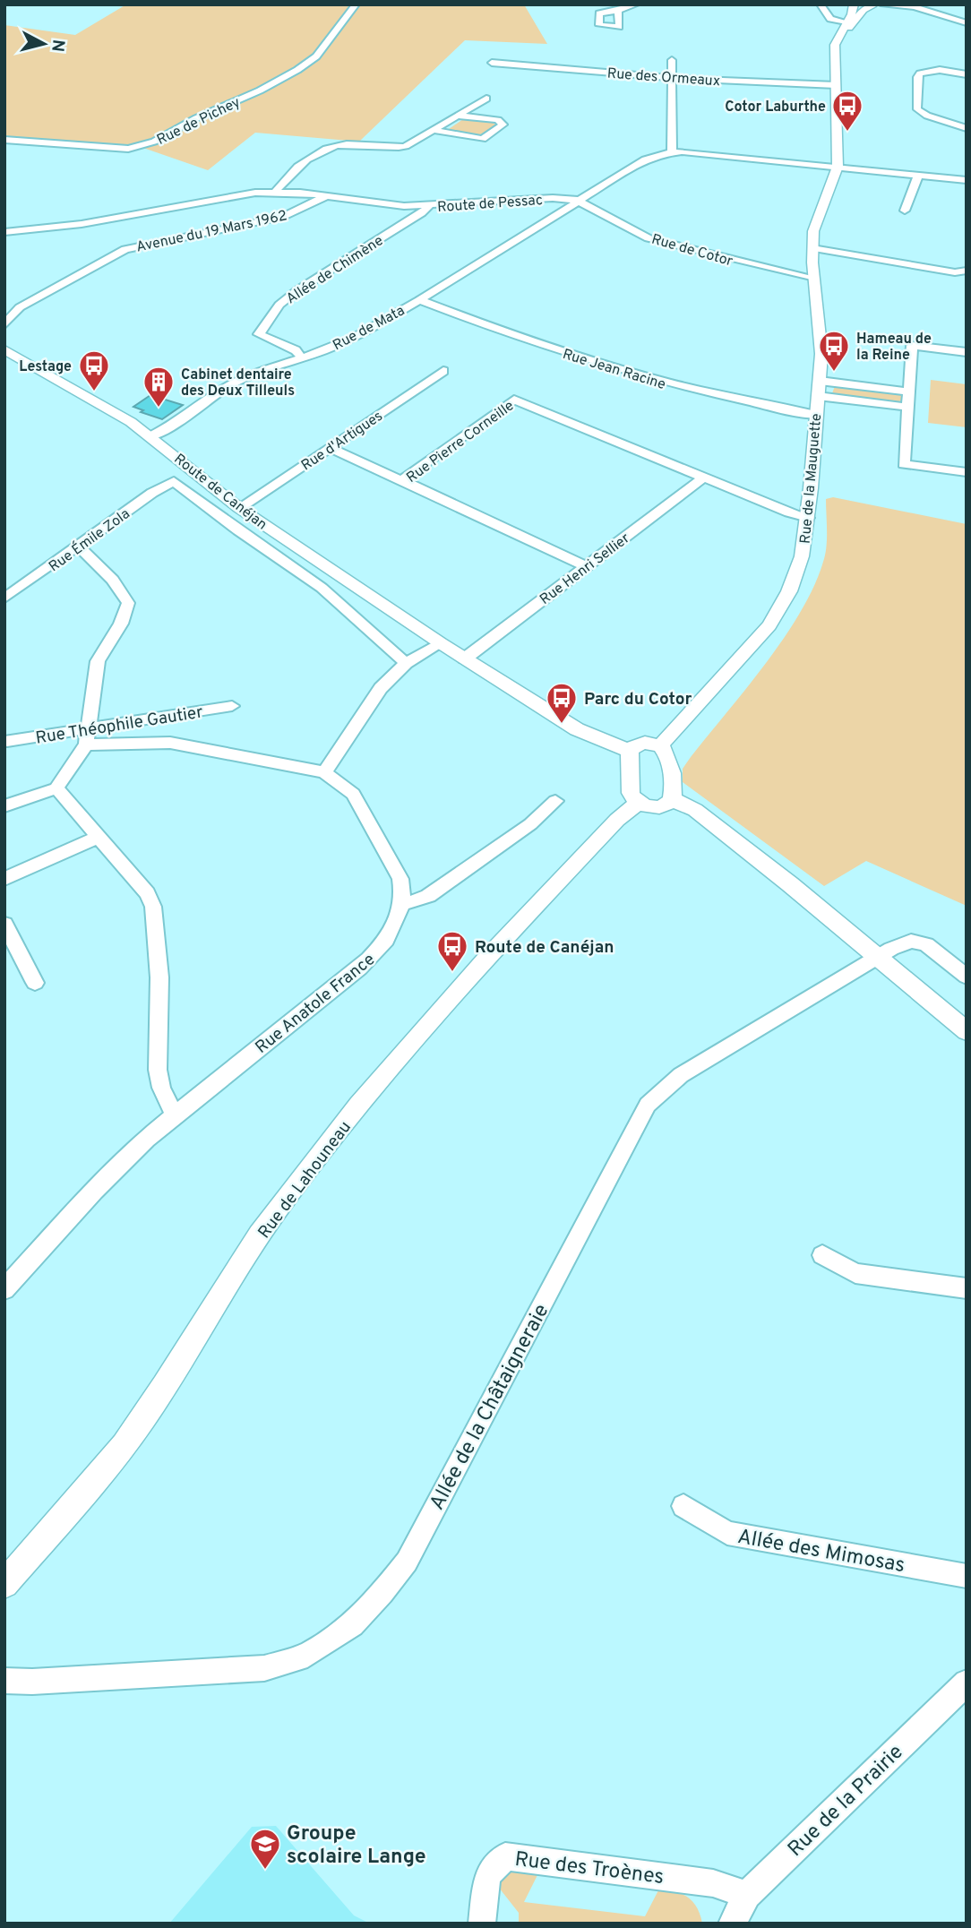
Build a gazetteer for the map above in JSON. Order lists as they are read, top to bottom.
{
  "streets": {
    "street": [
      "Rue des Ormeaux",
      "Rue de Pichey",
      "Route de Pessac",
      "Avenue du 19 Mars 1962",
      "Rue de Cotor",
      "Allée de Chimène",
      "Rue de Mata",
      "Rue Jean Racine",
      "Rue d'Artigues",
      "Rue Pierre Corneille",
      "Rue de la Mauguette",
      "Route de Canéjan",
      "Rue Émile Zola",
      "Rue Henri Sellier",
      "Rue Théophile Gautier",
      "Rue Anatole France",
      "Rue de Lahouneau",
      "Allée de la Châtaigneraie",
      "Allée des Mimosas",
      "Rue de la Prairie",
      "Rue des Troènes"
    ]
  },
  "crossings": [
    ["Route de Pessac", "Avenue du 19 Mars 1962"],
    ["Route de Pessac", "Rue de Cotor"],
    ["Route de Pessac", "Allée de Chimène"],
    ["Route de Pessac", "Rue de Mata"],
    ["Rue de Cotor", "Rue de Mata"],
    ["Rue de Cotor", "Rue de la Mauguette"],
    ["Allée de Chimène", "Rue de Mata"],
    ["Rue de Mata", "Rue Jean Racine"],
    ["Rue de Mata", "Route de Canéjan"],
    ["Rue Jean Racine", "Rue de la Mauguette"],
    ["Rue d'Artigues", "Route de Canéjan"],
    ["Rue Pierre Corneille", "Rue de la Mauguette"],
    ["Rue Pierre Corneille", "Rue Henri Sellier"],
    ["Rue de la Mauguette", "Route de Canéjan"],
    ["Rue de la Mauguette", "Rue de Lahouneau"],
    ["Route de Canéjan", "Rue Henri Sellier"],
    ["Route de Canéjan", "Rue de Lahouneau"],
    ["Rue Théophile Gautier", "Rue Anatole France"],
    ["Rue de la Prairie", "Rue des Troènes"]
  ],
  "places": {
    "bus stop": [
      "Cotor Laburthe",
      "Hameau de la Reine",
      "Lestage",
      "Parc du Cotor",
      "Route de Canéjan"
    ],
    "building": ["Cabinet dentaire des Deux Tilleuls"],
    "school or university": ["Groupe scolaire Lange"]
  },
  "north": "right"
}
